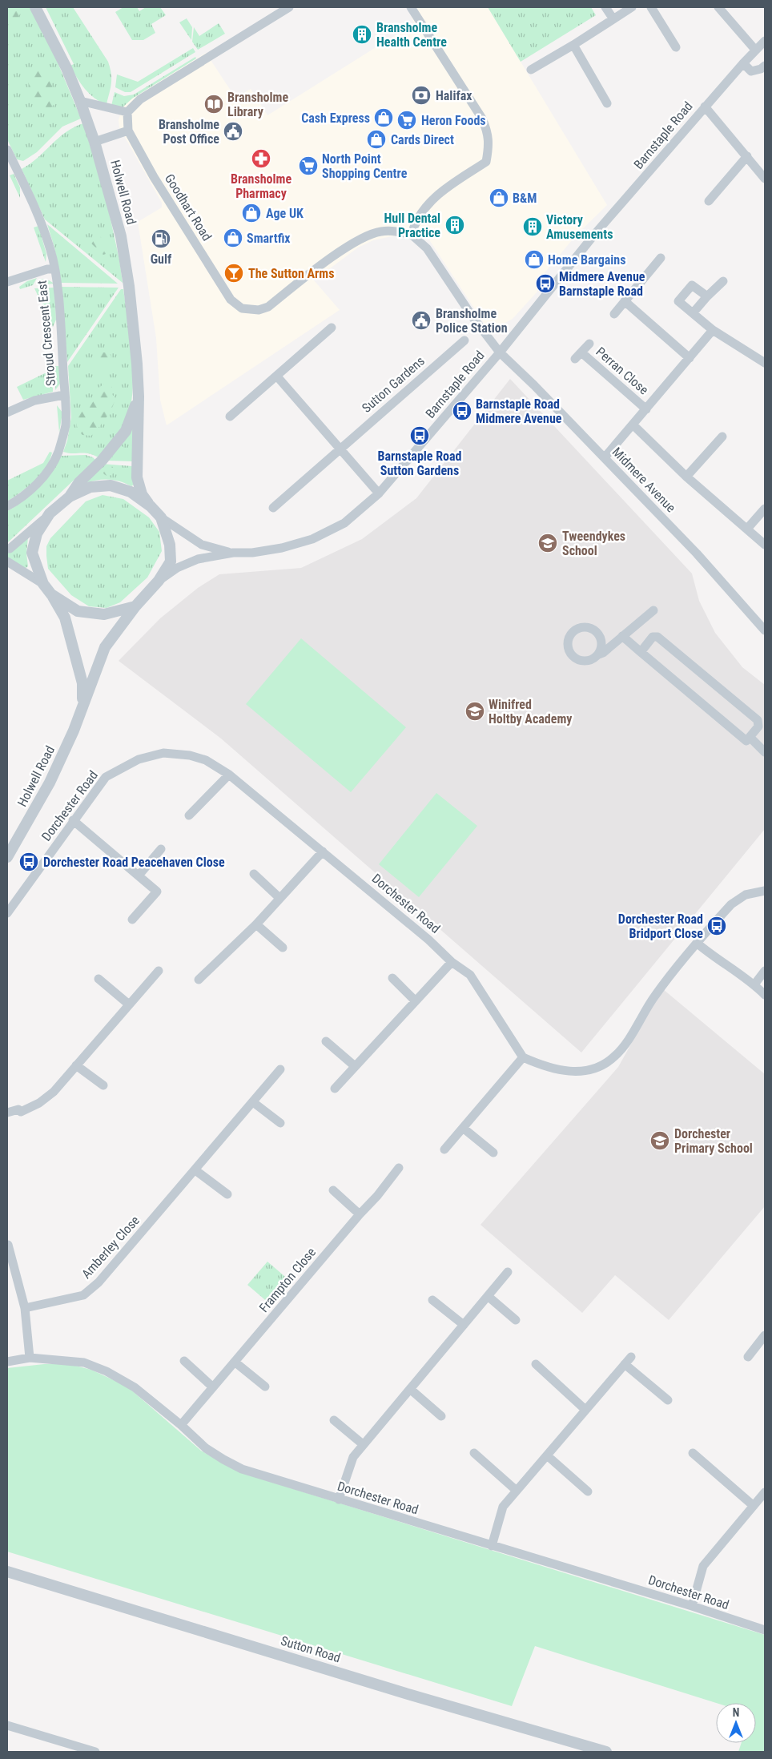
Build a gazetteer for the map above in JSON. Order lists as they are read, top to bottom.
{
  "streets": {
    "street": [
      "Barnstaple Road",
      "Holwell Road",
      "Goodhart Road",
      "Stroud Crescent East",
      "Perran Close",
      "Sutton Gardens",
      "Midmere Avenue",
      "Dorchester Road",
      "Amberley Close",
      "Frampton Close",
      "Sutton Road"
    ]
  },
  "crossings": [
    ["Barnstaple Road", "Holwell Road"],
    ["Barnstaple Road", "Midmere Avenue"],
    ["Perran Close", "Midmere Avenue"],
    ["Dorchester Road", "Frampton Close"]
  ],
  "places": {
    "building": ["Bransholme Health Centre", "Hull Dental Practice", "Victory Amusements"],
    "bank": ["Halifax"],
    "library": ["Bransholme Library"],
    "shop": [
      "Cash Express",
      "Cards Direct",
      "B&M",
      "Age UK",
      "Smartfix",
      "Home Bargains"
    ],
    "supermarket": ["Heron Foods", "North Point Shopping Centre"],
    "public building": ["Bransholme Post Office", "Bransholme Police Station"],
    "pharmacy": ["Bransholme Pharmacy"],
    "fuel station": ["Gulf"],
    "bar": ["The Sutton Arms"],
    "bus stop": [
      "Midmere Avenue Barnstaple Road",
      "Barnstaple Road Midmere Avenue",
      "Barnstaple Road Sutton Gardens",
      "Dorchester Road Peacehaven Close",
      "Dorchester Road Bridport Close"
    ],
    "school or university": ["Tweendykes School", "Winifred Holtby Academy", "Dorchester Primary School"]
  },
  "north": "top"
}
